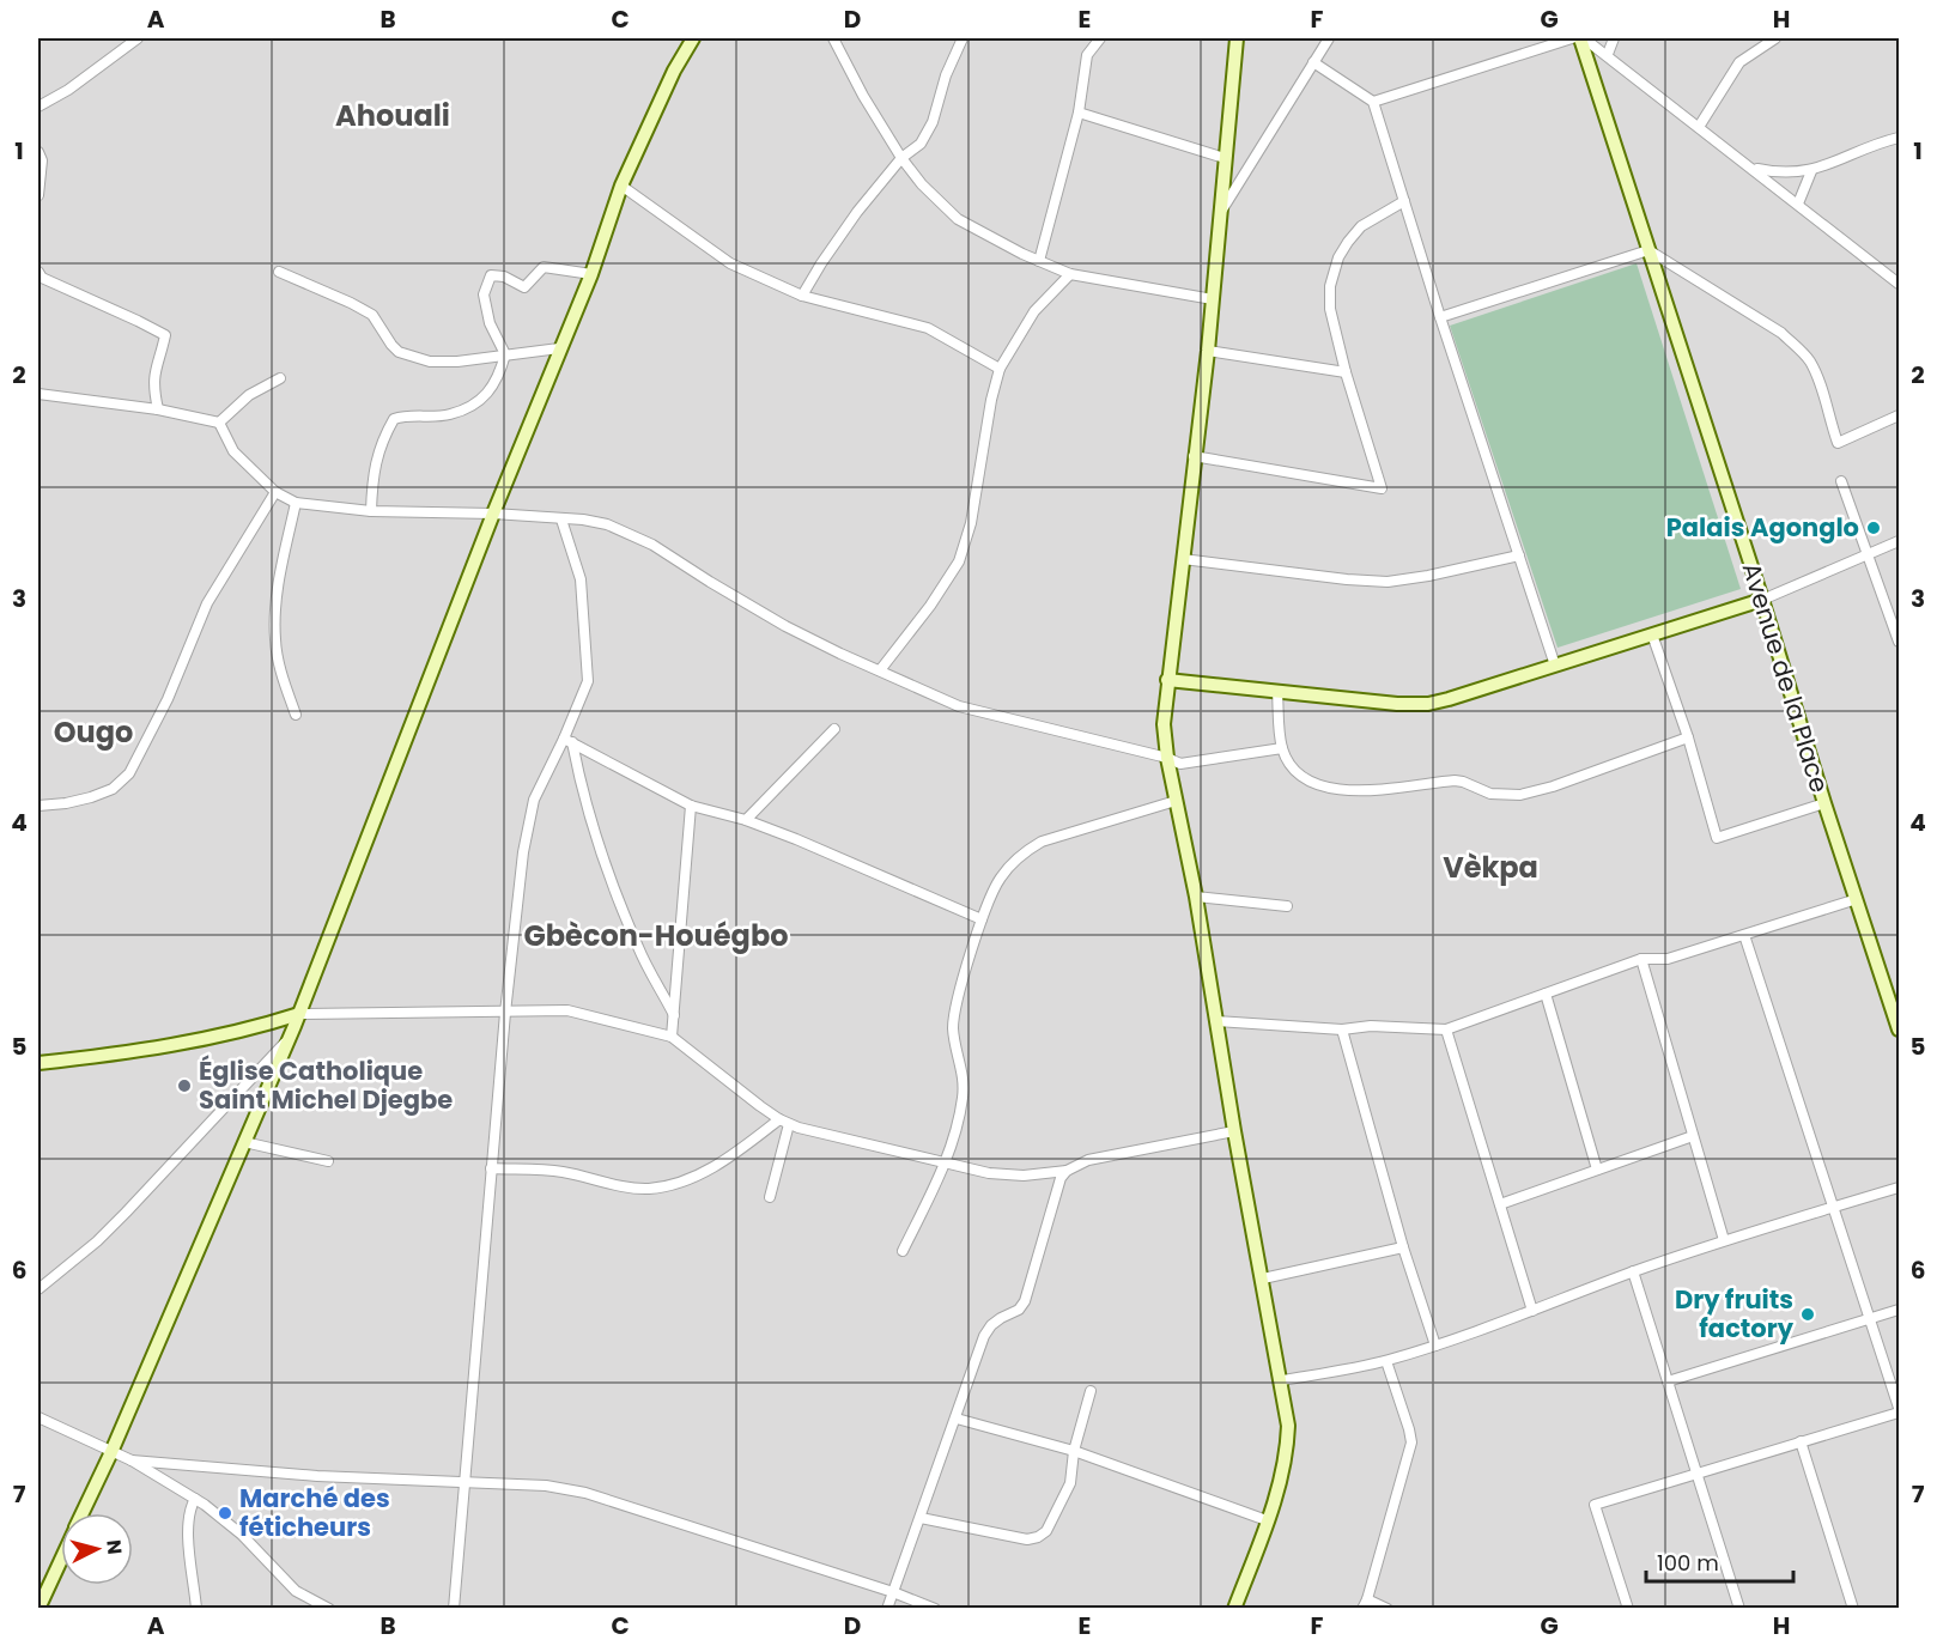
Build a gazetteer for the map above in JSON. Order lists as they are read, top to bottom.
{
  "streets": {
    "street": ["Avenue de la Place"]
  },
  "districts": [
    "Ahouali",
    "Ougo",
    "Vèkpa",
    "Gbècon-Houégbo"
  ],
  "places": [
    "Palais Agonglo",
    "Église Catholique Saint Michel Djegbe",
    "Dry fruits factory",
    "Marché des féticheurs"
  ],
  "scale_bar": "100 m",
  "north": "right",
  "grid": {
    "columns": [
      "A",
      "B",
      "C",
      "D",
      "E",
      "F",
      "G",
      "H"
    ],
    "rows": [
      "1",
      "2",
      "3",
      "4",
      "5",
      "6",
      "7"
    ]
  }
}
